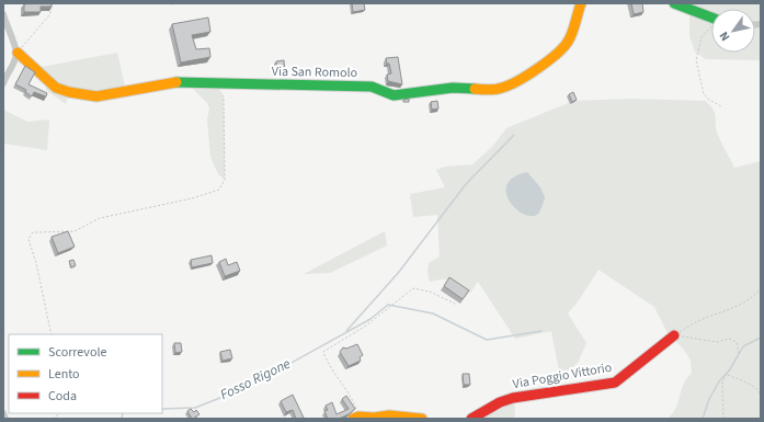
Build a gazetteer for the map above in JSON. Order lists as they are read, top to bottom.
{
  "streets": {
    "street": ["Via San Romolo", "Via Poggio Vittorio"]
  },
  "water": ["Fosso Rigone"],
  "legend": ["Scorrevole", "Lento", "Coda"],
  "north": "bottom left"
}
